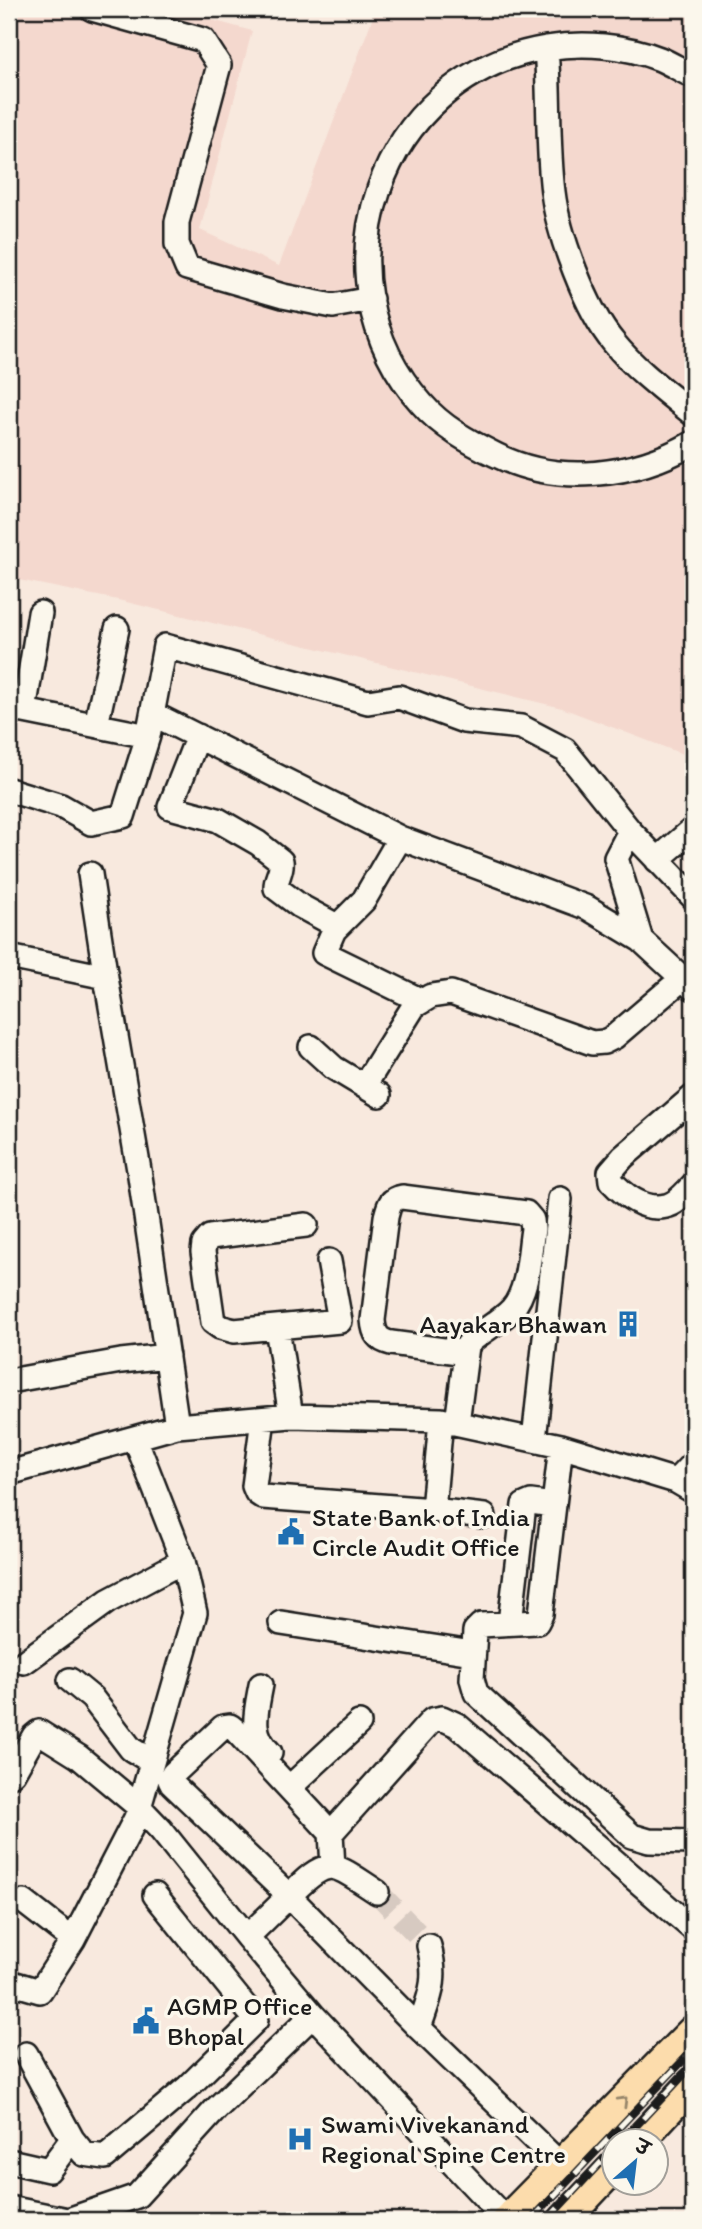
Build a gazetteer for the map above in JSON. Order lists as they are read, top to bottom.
{
  "places": {
    "building": ["Aayakar Bhawan"],
    "public building": ["State Bank of India Circle Audit Office", "AGMP Office Bhopal"],
    "hospital": ["Swami Vivekanand Regional Spine Centre"]
  },
  "north": "top right"
}
